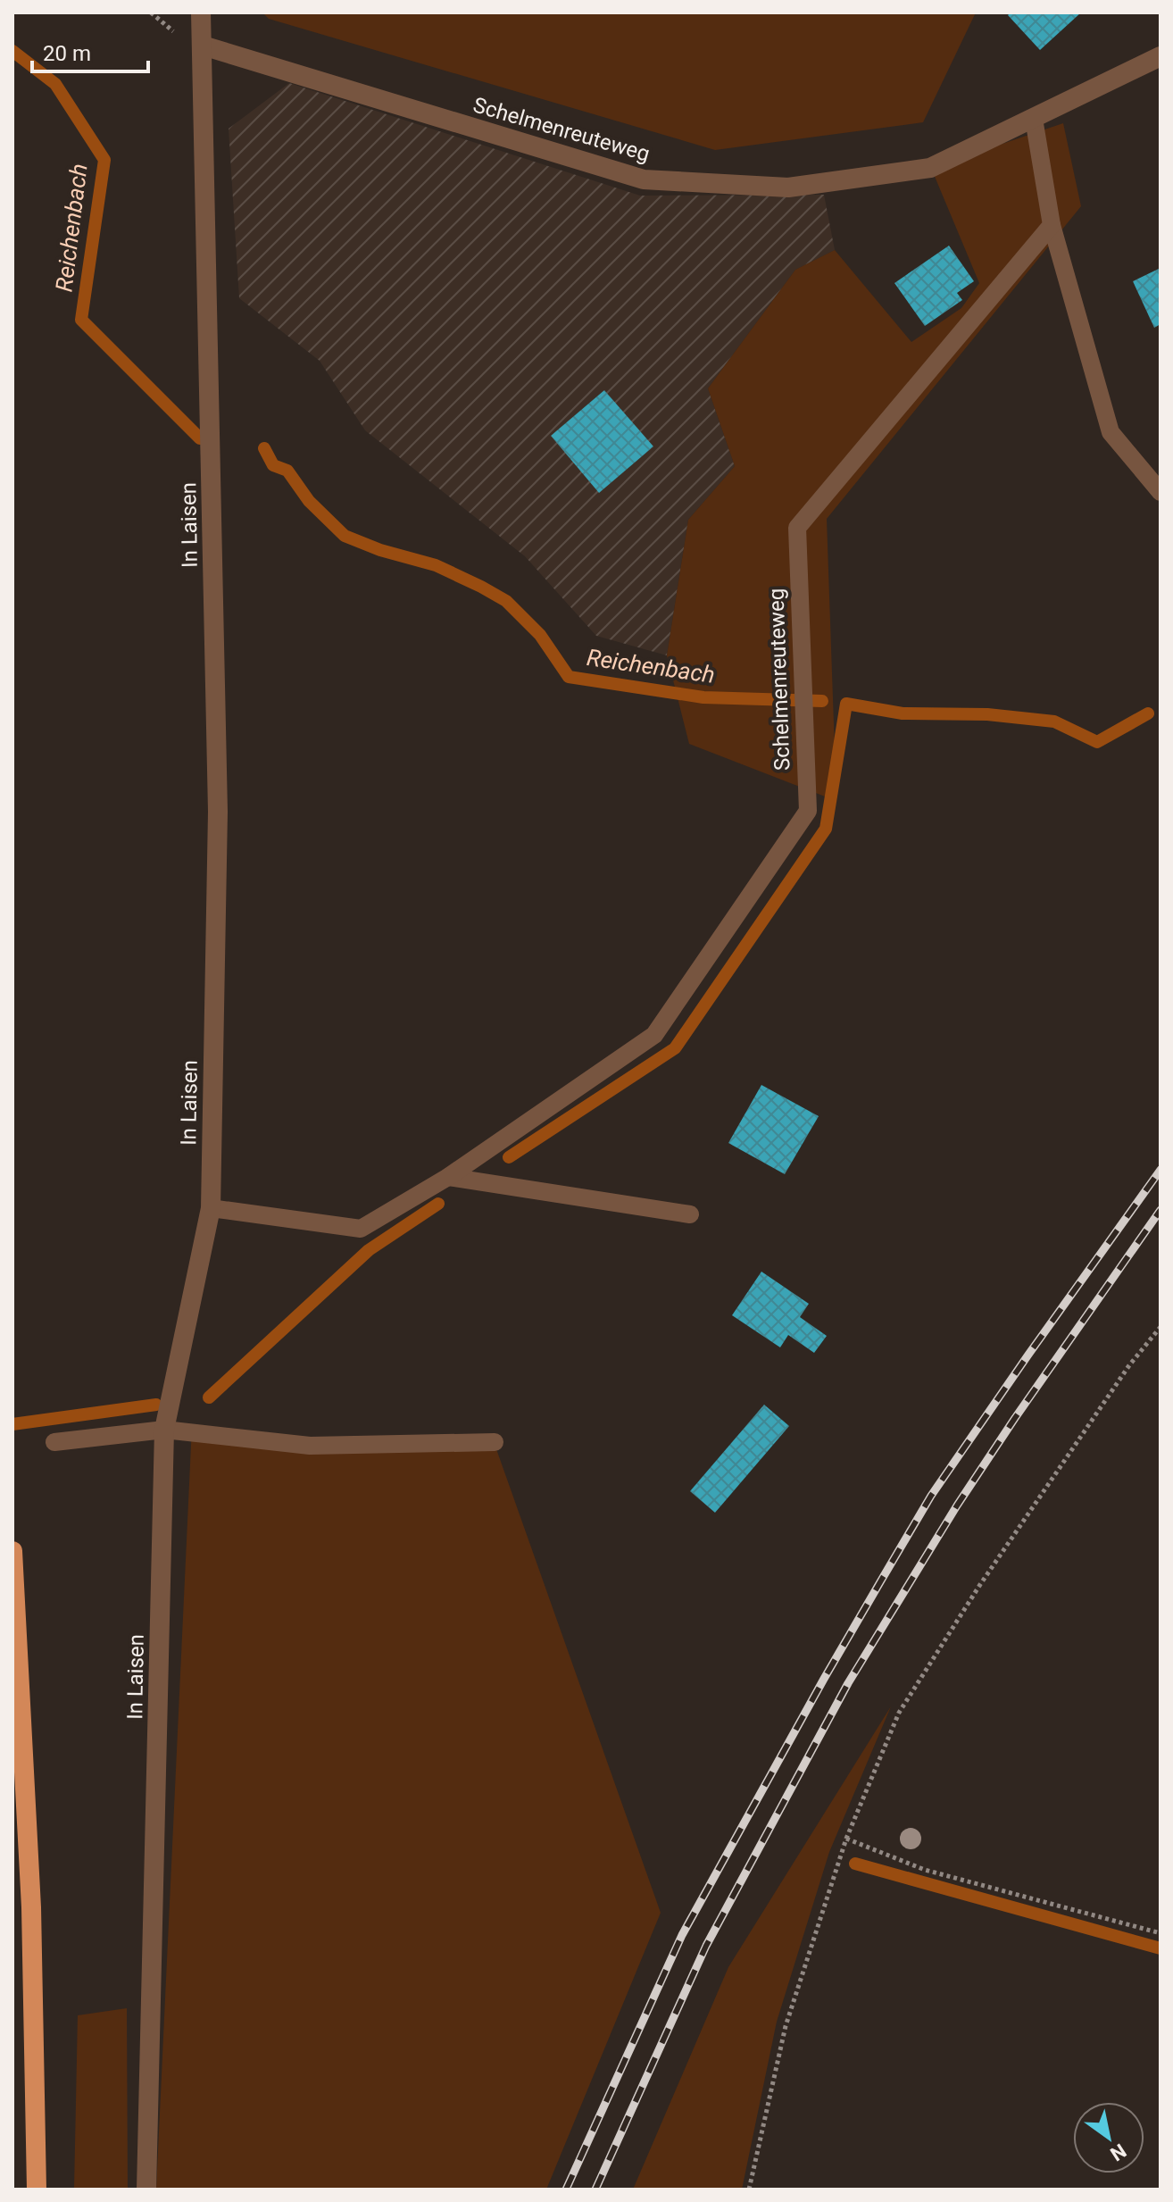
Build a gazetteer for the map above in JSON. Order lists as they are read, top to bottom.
{
  "streets": {
    "street": ["Schelmenreuteweg", "In Laisen"]
  },
  "crossings": [
    ["Schelmenreuteweg", "In Laisen"]
  ],
  "water": ["Reichenbach"],
  "scale_bar": "20 m",
  "north": "bottom right"
}
